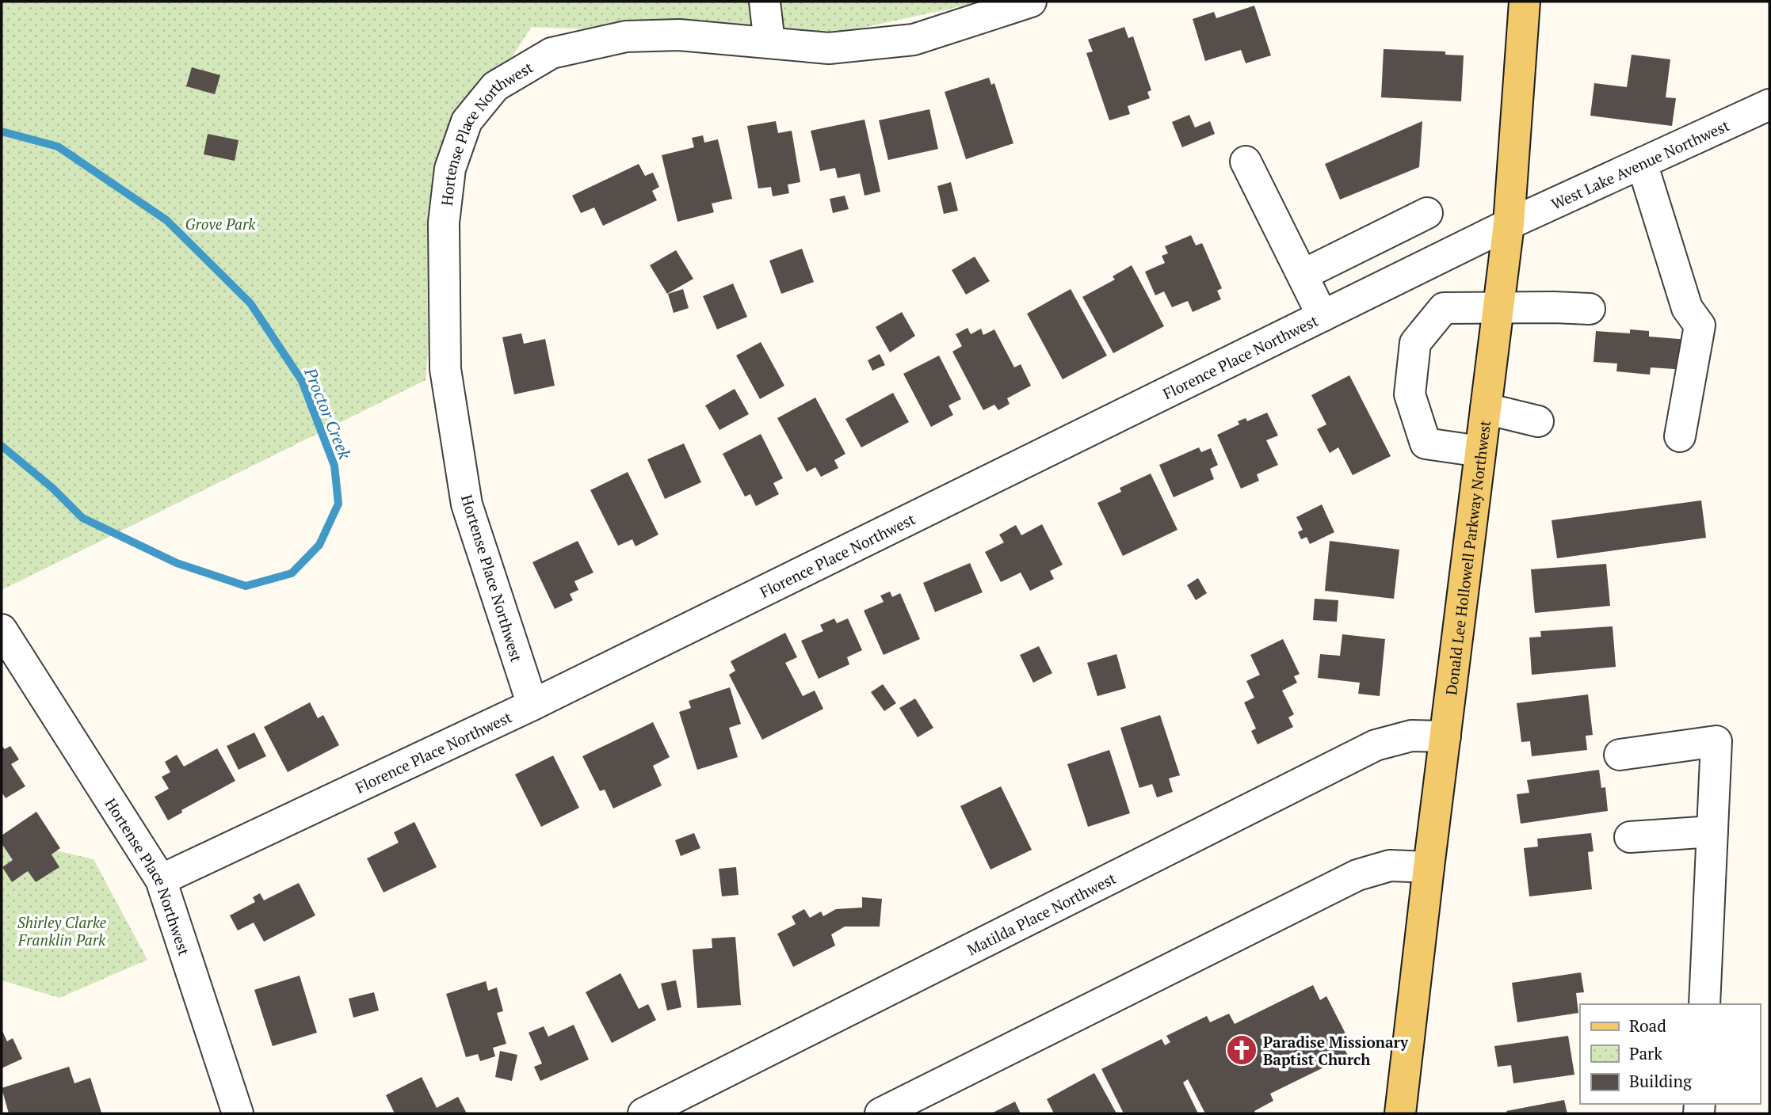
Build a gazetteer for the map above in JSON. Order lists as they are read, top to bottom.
{
  "streets": {
    "main road": ["Donald Lee Hollowell Parkway Northwest"],
    "street": [
      "Hortense Place Northwest",
      "West Lake Avenue Northwest",
      "Florence Place Northwest",
      "Matilda Place Northwest"
    ]
  },
  "crossings": [
    ["Hortense Place Northwest", "Florence Place Northwest"],
    ["West Lake Avenue Northwest", "Florence Place Northwest"],
    ["West Lake Avenue Northwest", "Donald Lee Hollowell Parkway Northwest"],
    ["Florence Place Northwest", "Donald Lee Hollowell Parkway Northwest"],
    ["Donald Lee Hollowell Parkway Northwest", "Matilda Place Northwest"]
  ],
  "water": ["Proctor Creek"],
  "parks": ["Grove Park", "Shirley Clarke Franklin Park"],
  "places": {
    "church": ["Paradise Missionary Baptist Church"]
  },
  "legend": ["Road", "Park", "Building"]
}
